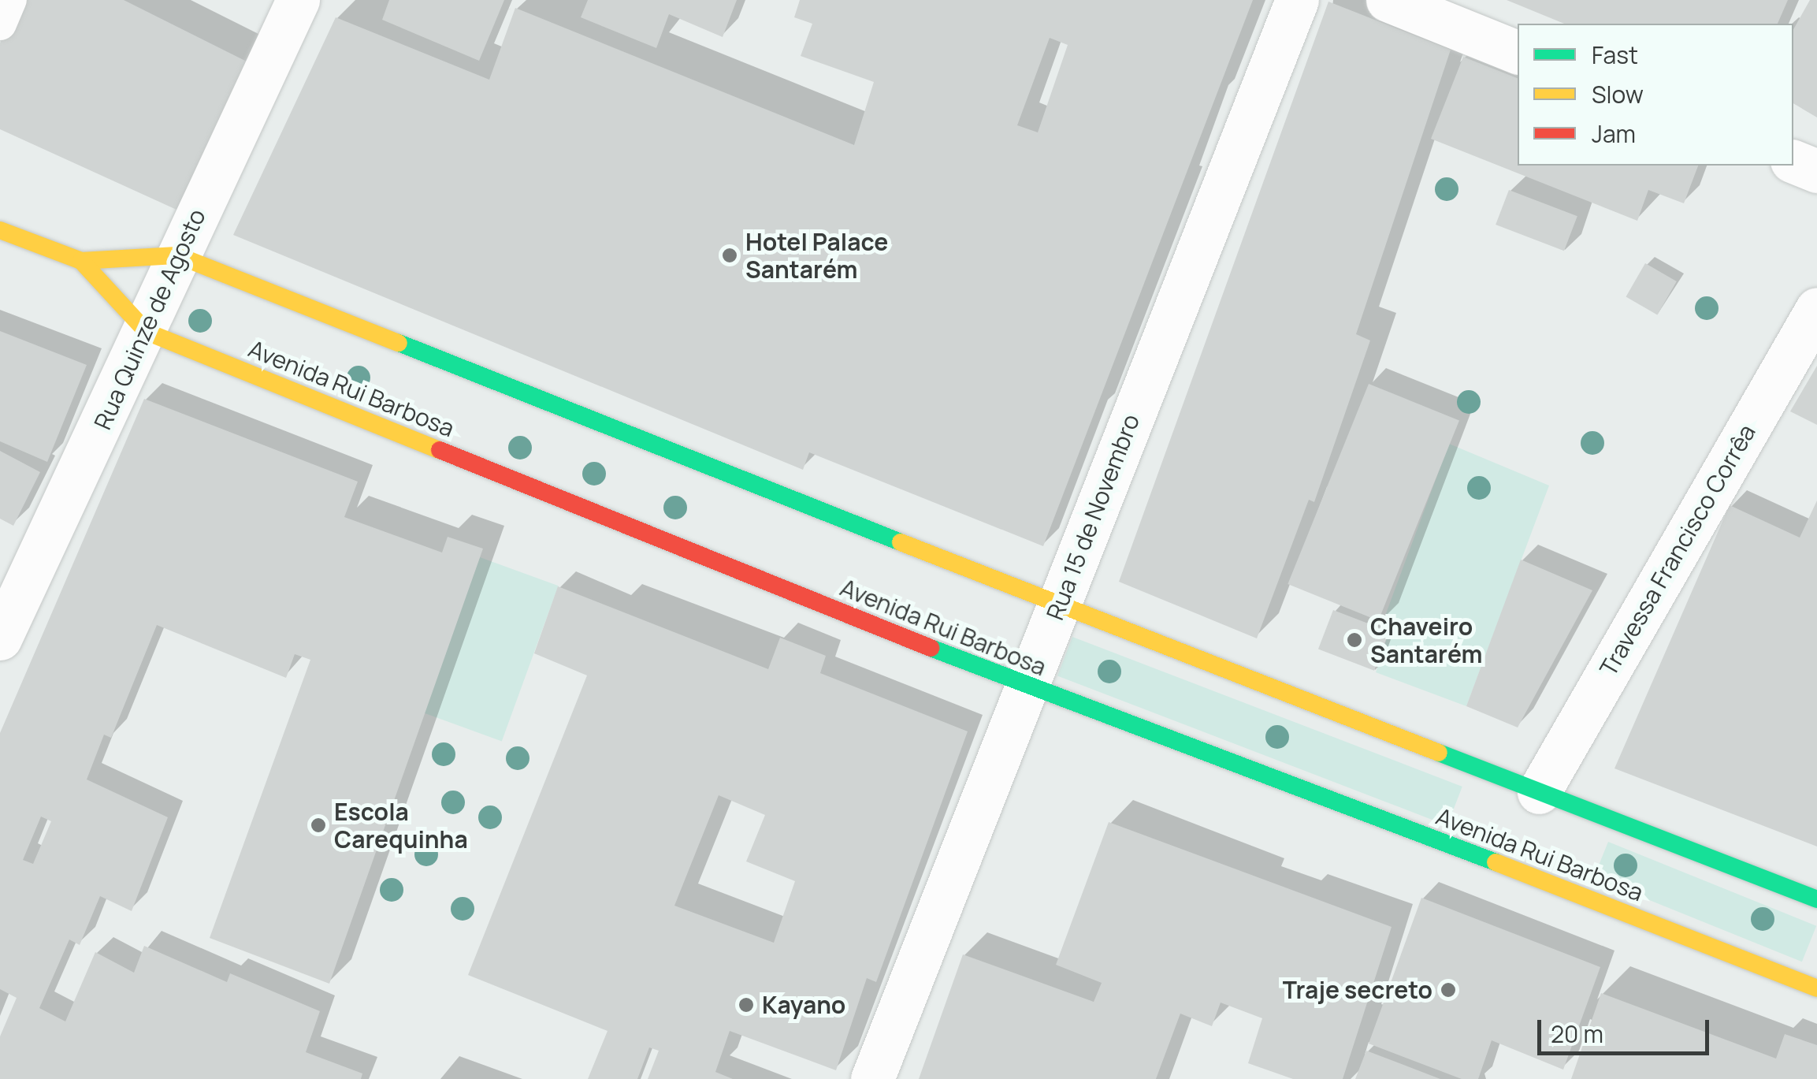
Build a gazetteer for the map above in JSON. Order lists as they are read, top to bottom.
{
  "streets": {
    "main road": ["Avenida Rui Barbosa"],
    "street": ["Rua Quinze de Agosto", "Rua 15 de Novembro", "Travessa Francisco Corrêa"]
  },
  "crossings": [
    ["Rua Quinze de Agosto", "Avenida Rui Barbosa"],
    ["Avenida Rui Barbosa", "Rua 15 de Novembro"],
    ["Avenida Rui Barbosa", "Travessa Francisco Corrêa"]
  ],
  "places": [
    "Hotel Palace Santarém",
    "Chaveiro Santarém",
    "Escola Carequinha",
    "Traje secreto",
    "Kayano"
  ],
  "legend": ["Fast", "Slow", "Jam"],
  "scale_bar": "20 m"
}
